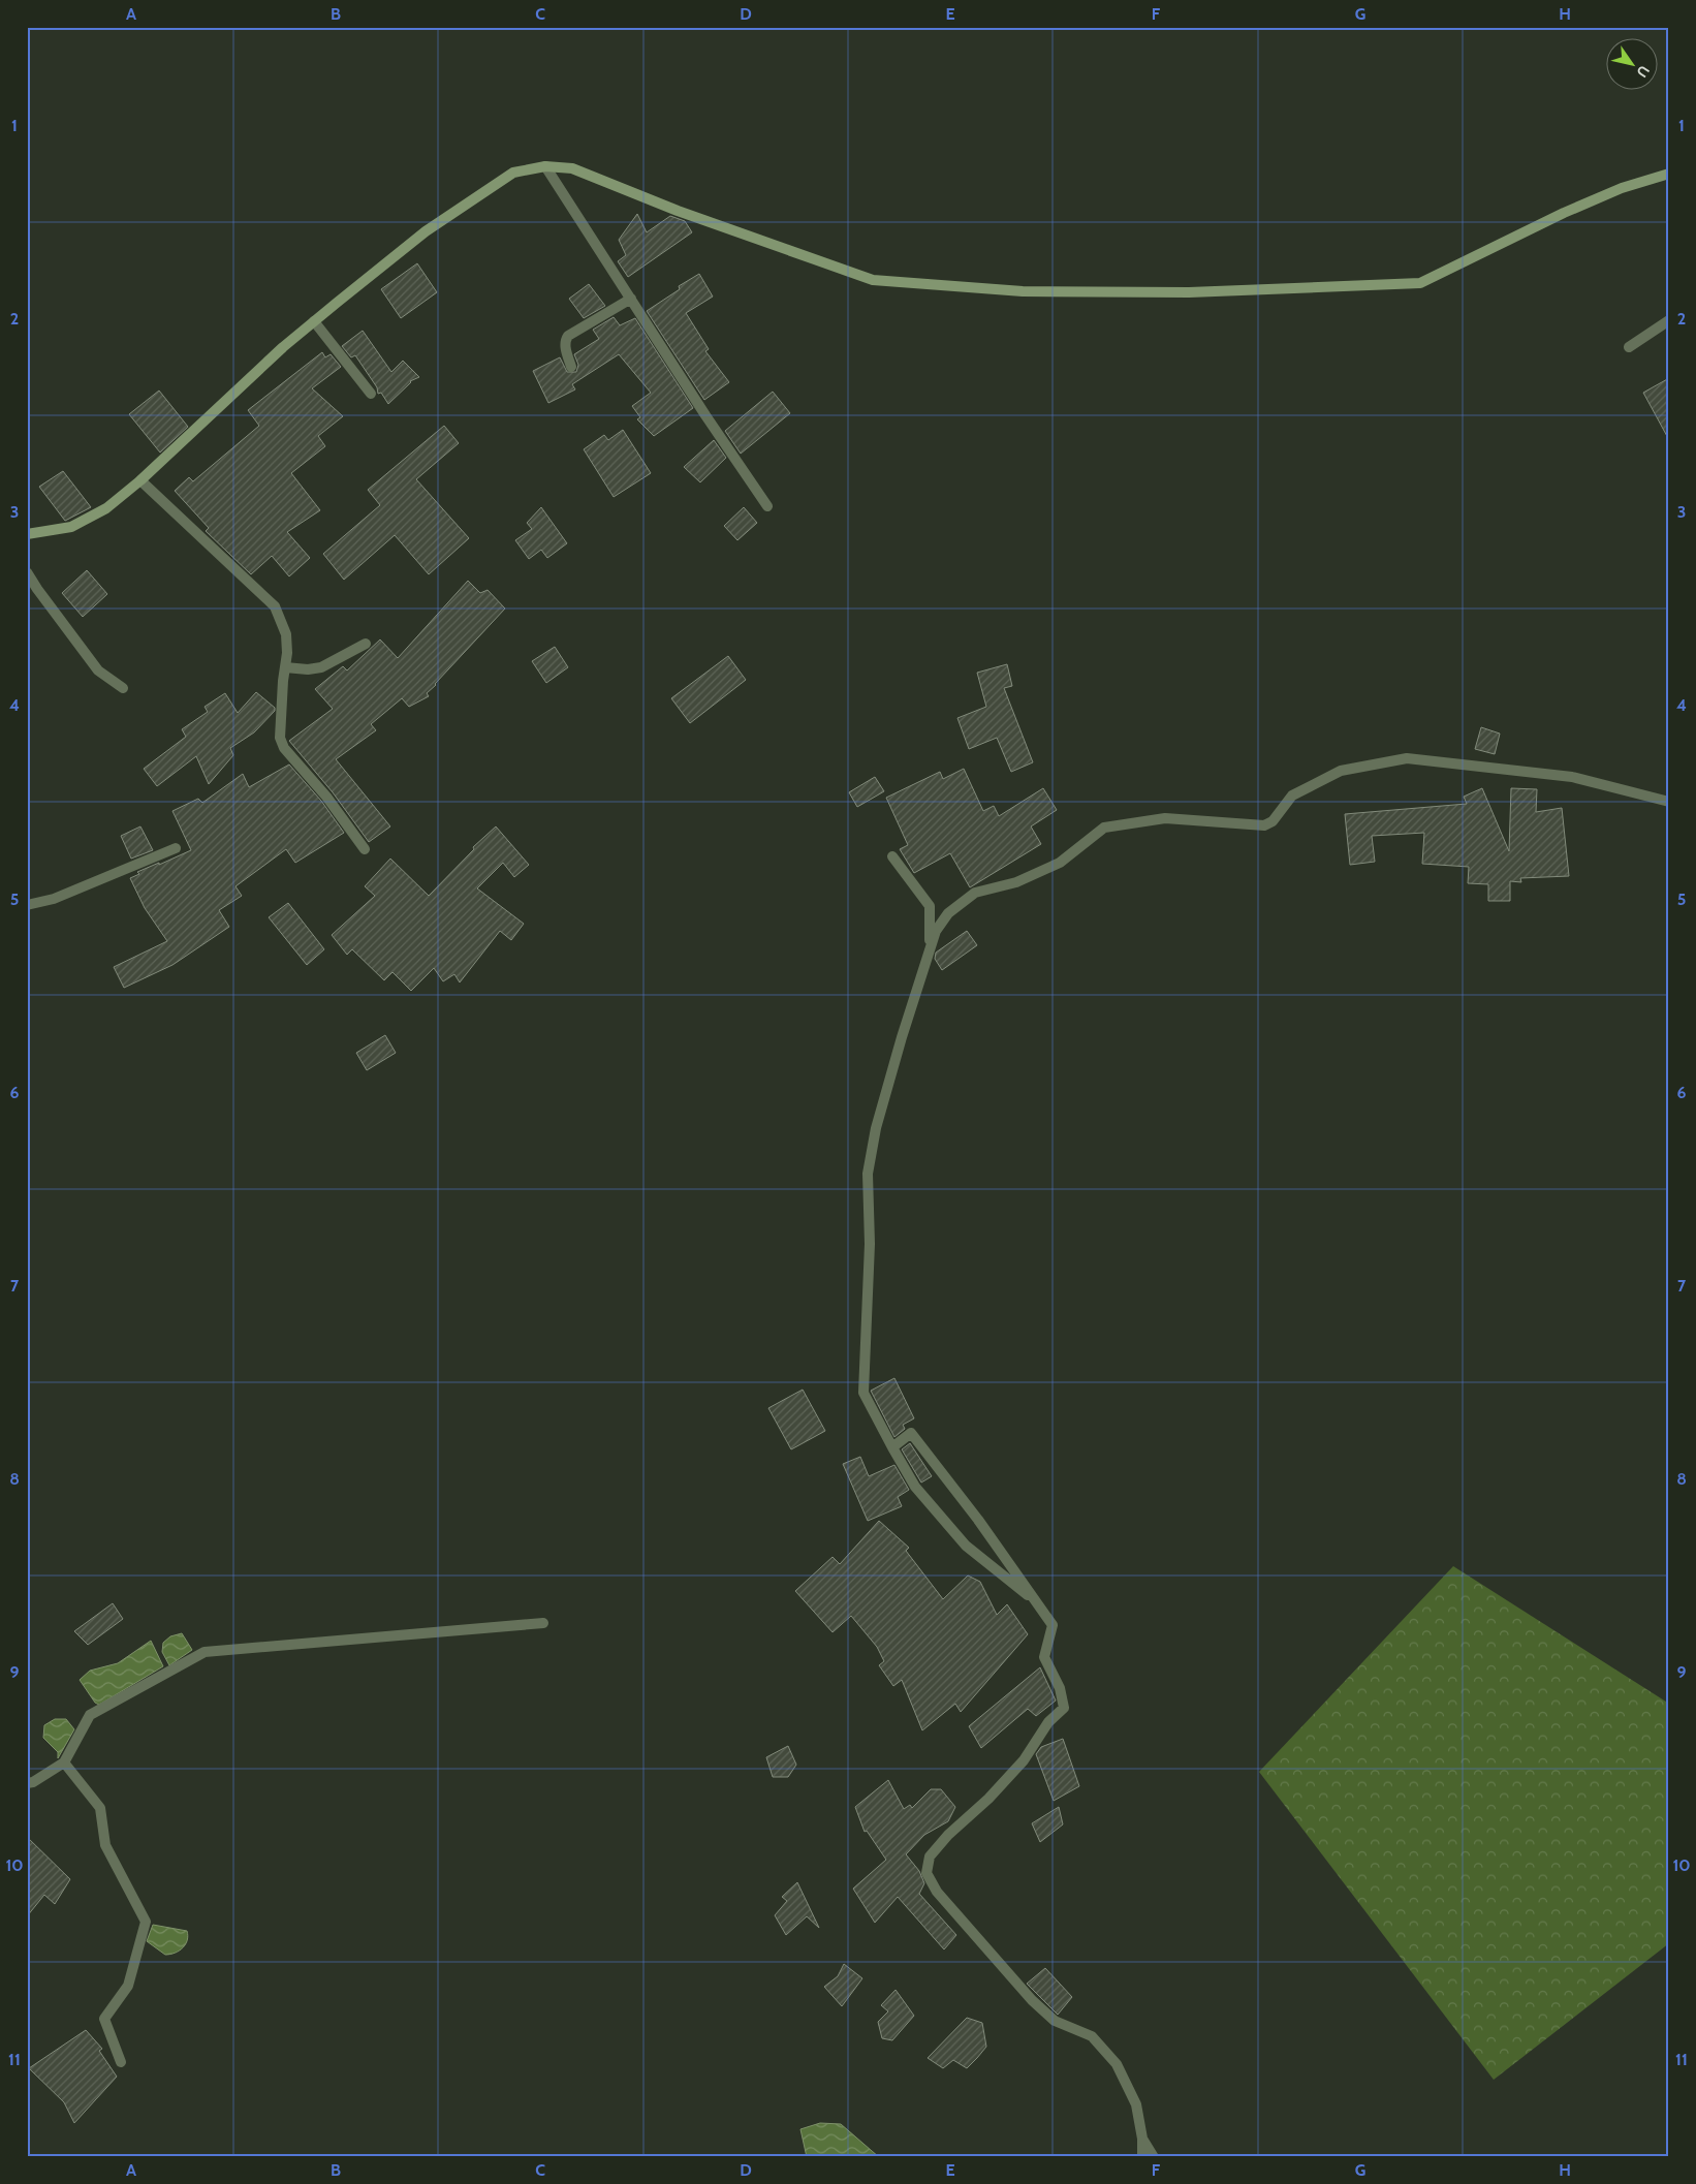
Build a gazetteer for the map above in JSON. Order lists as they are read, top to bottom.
{
  "north": "bottom right",
  "grid": {
    "columns": [
      "A",
      "B",
      "C",
      "D",
      "E",
      "F",
      "G",
      "H"
    ],
    "rows": [
      "1",
      "2",
      "3",
      "4",
      "5",
      "6",
      "7",
      "8",
      "9",
      "10",
      "11"
    ]
  }
}
